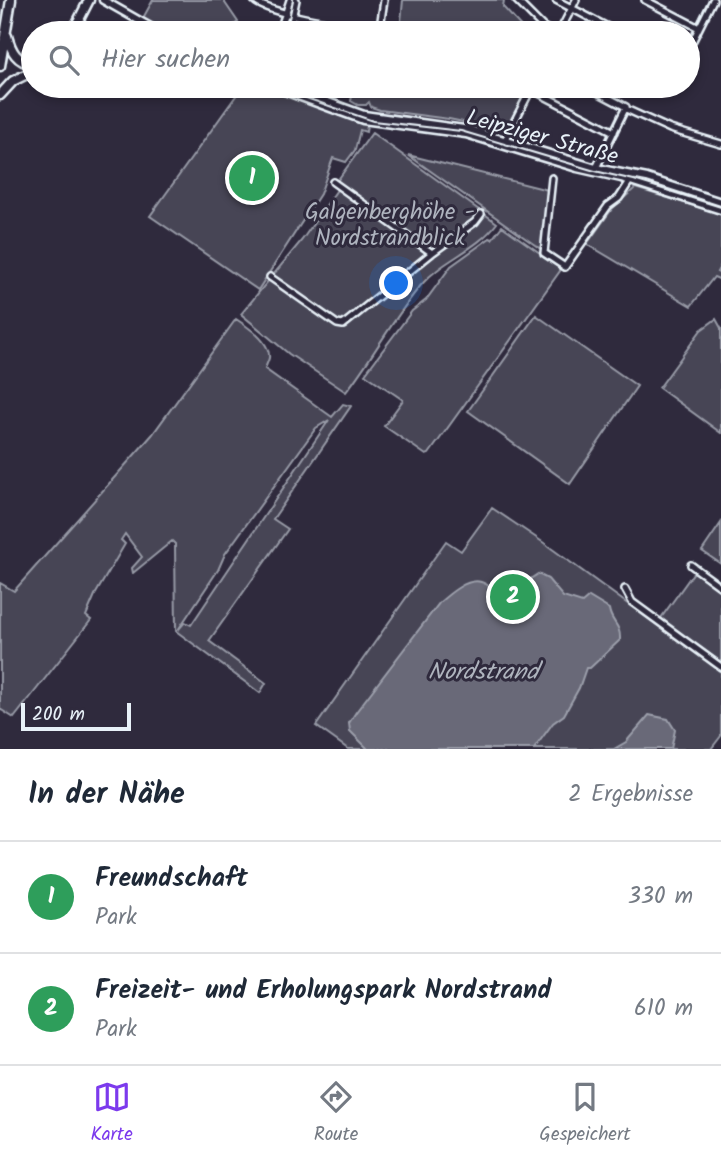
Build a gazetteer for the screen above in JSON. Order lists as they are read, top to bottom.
{
  "streets": {
    "main road": ["Leipziger Straße"]
  },
  "water": ["Nordstrand"],
  "parks": ["Galgenberghöhe - Nordstrandblick"],
  "scale_bar": "200 m",
  "page": {
    "search": "Hier suchen",
    "pins": ["1", "2"],
    "scale": "200 m",
    "heading": ["In der Nähe", "2 Ergebnisse"],
    "list": [
      {
        "mark": "1",
        "name": "Freundschaft",
        "note": "Park",
        "value": "330 m"
      },
      {
        "mark": "2",
        "name": "Freizeit- und Erholungspark Nordstrand",
        "note": "Park",
        "value": "610 m"
      }
    ],
    "nav": ["Karte", "Route", "Gespeichert"]
  }
}
